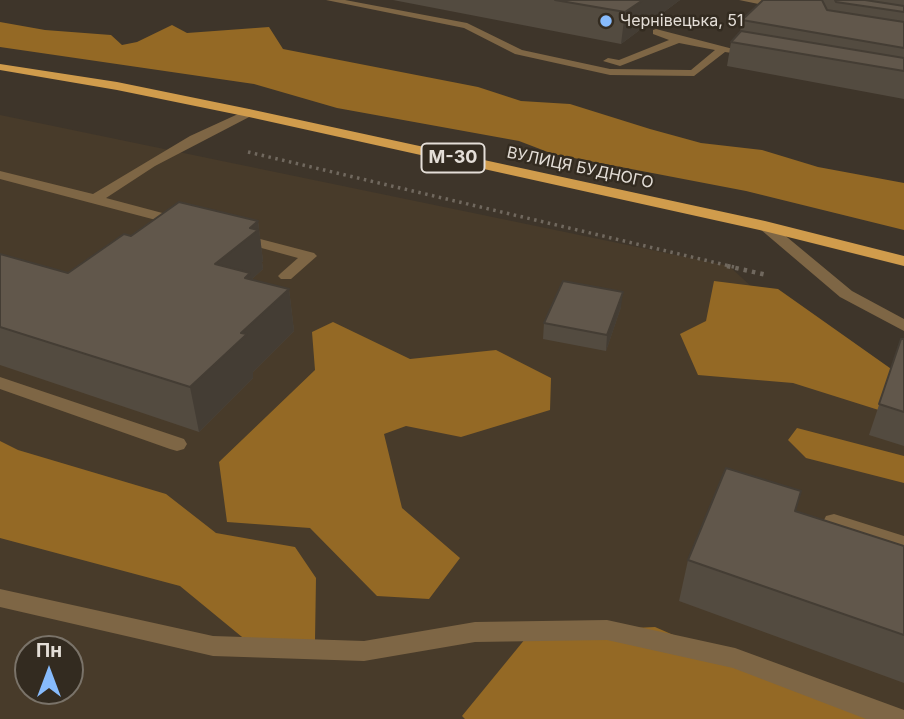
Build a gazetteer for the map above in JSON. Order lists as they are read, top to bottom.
{
  "streets": {
    "highway": ["М-30", "ВУЛИЦЯ БУДНОГО"]
  },
  "places": ["Чернівецька, 51"],
  "north": "top"
}
